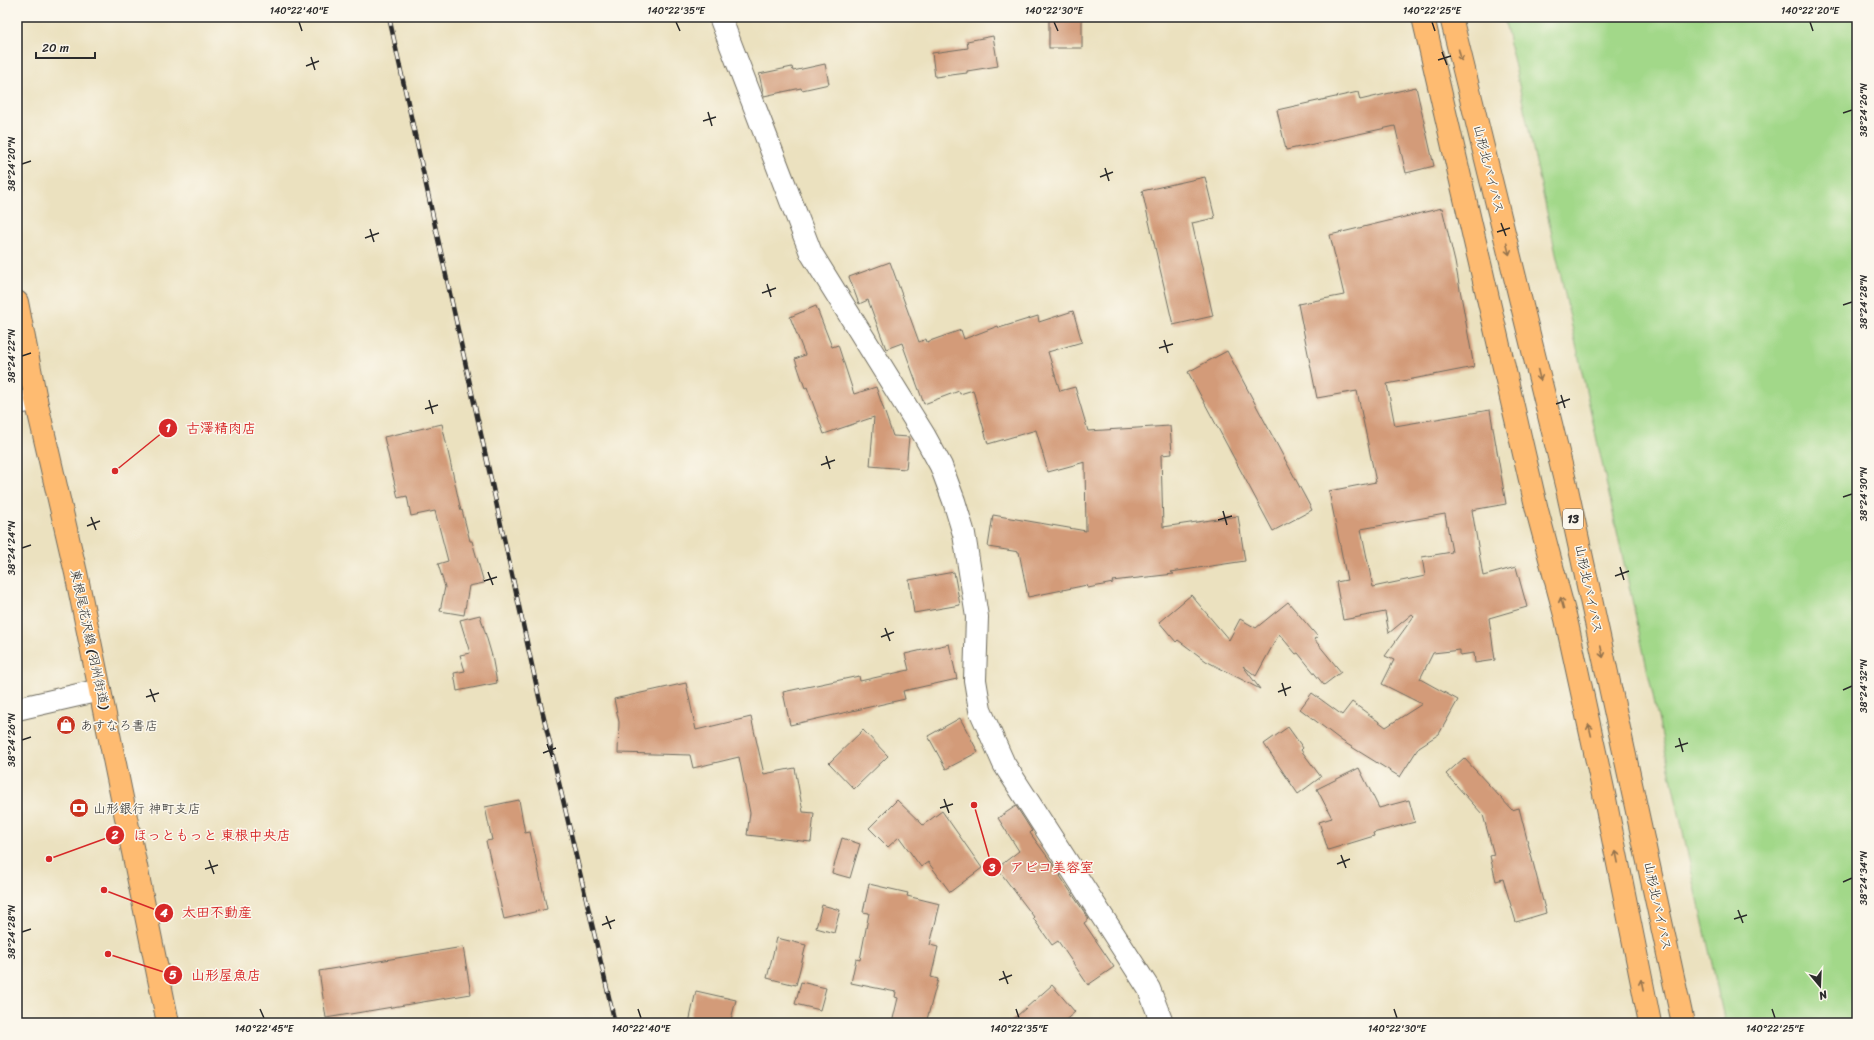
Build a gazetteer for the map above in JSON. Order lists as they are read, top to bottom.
{
  "streets": {
    "main road": ["山形北バイパス", "13", "東根尾花沢線 (羽州街道)"]
  },
  "places": {
    "other": [
      "古澤精肉店",
      "アビコ美容室",
      "ほっともっと 東根中央店",
      "太田不動産",
      "山形屋魚店"
    ],
    "shop": ["あすなろ書店"],
    "bank": ["山形銀行 神町支店"]
  },
  "scale_bar": "20 m",
  "north": "bottom",
  "coordinates": [
    "140°22'40\"E",
    "140°22'35\"E",
    "140°22'30\"E",
    "140°22'25\"E",
    "140°22'20\"E",
    "38°24'26\"N",
    "38°24'20\"N",
    "38°24'28\"N",
    "38°24'22\"N",
    "38°24'30\"N",
    "38°24'24\"N",
    "38°24'32\"N",
    "38°24'34\"N",
    "140°22'45\"E"
  ]
}
